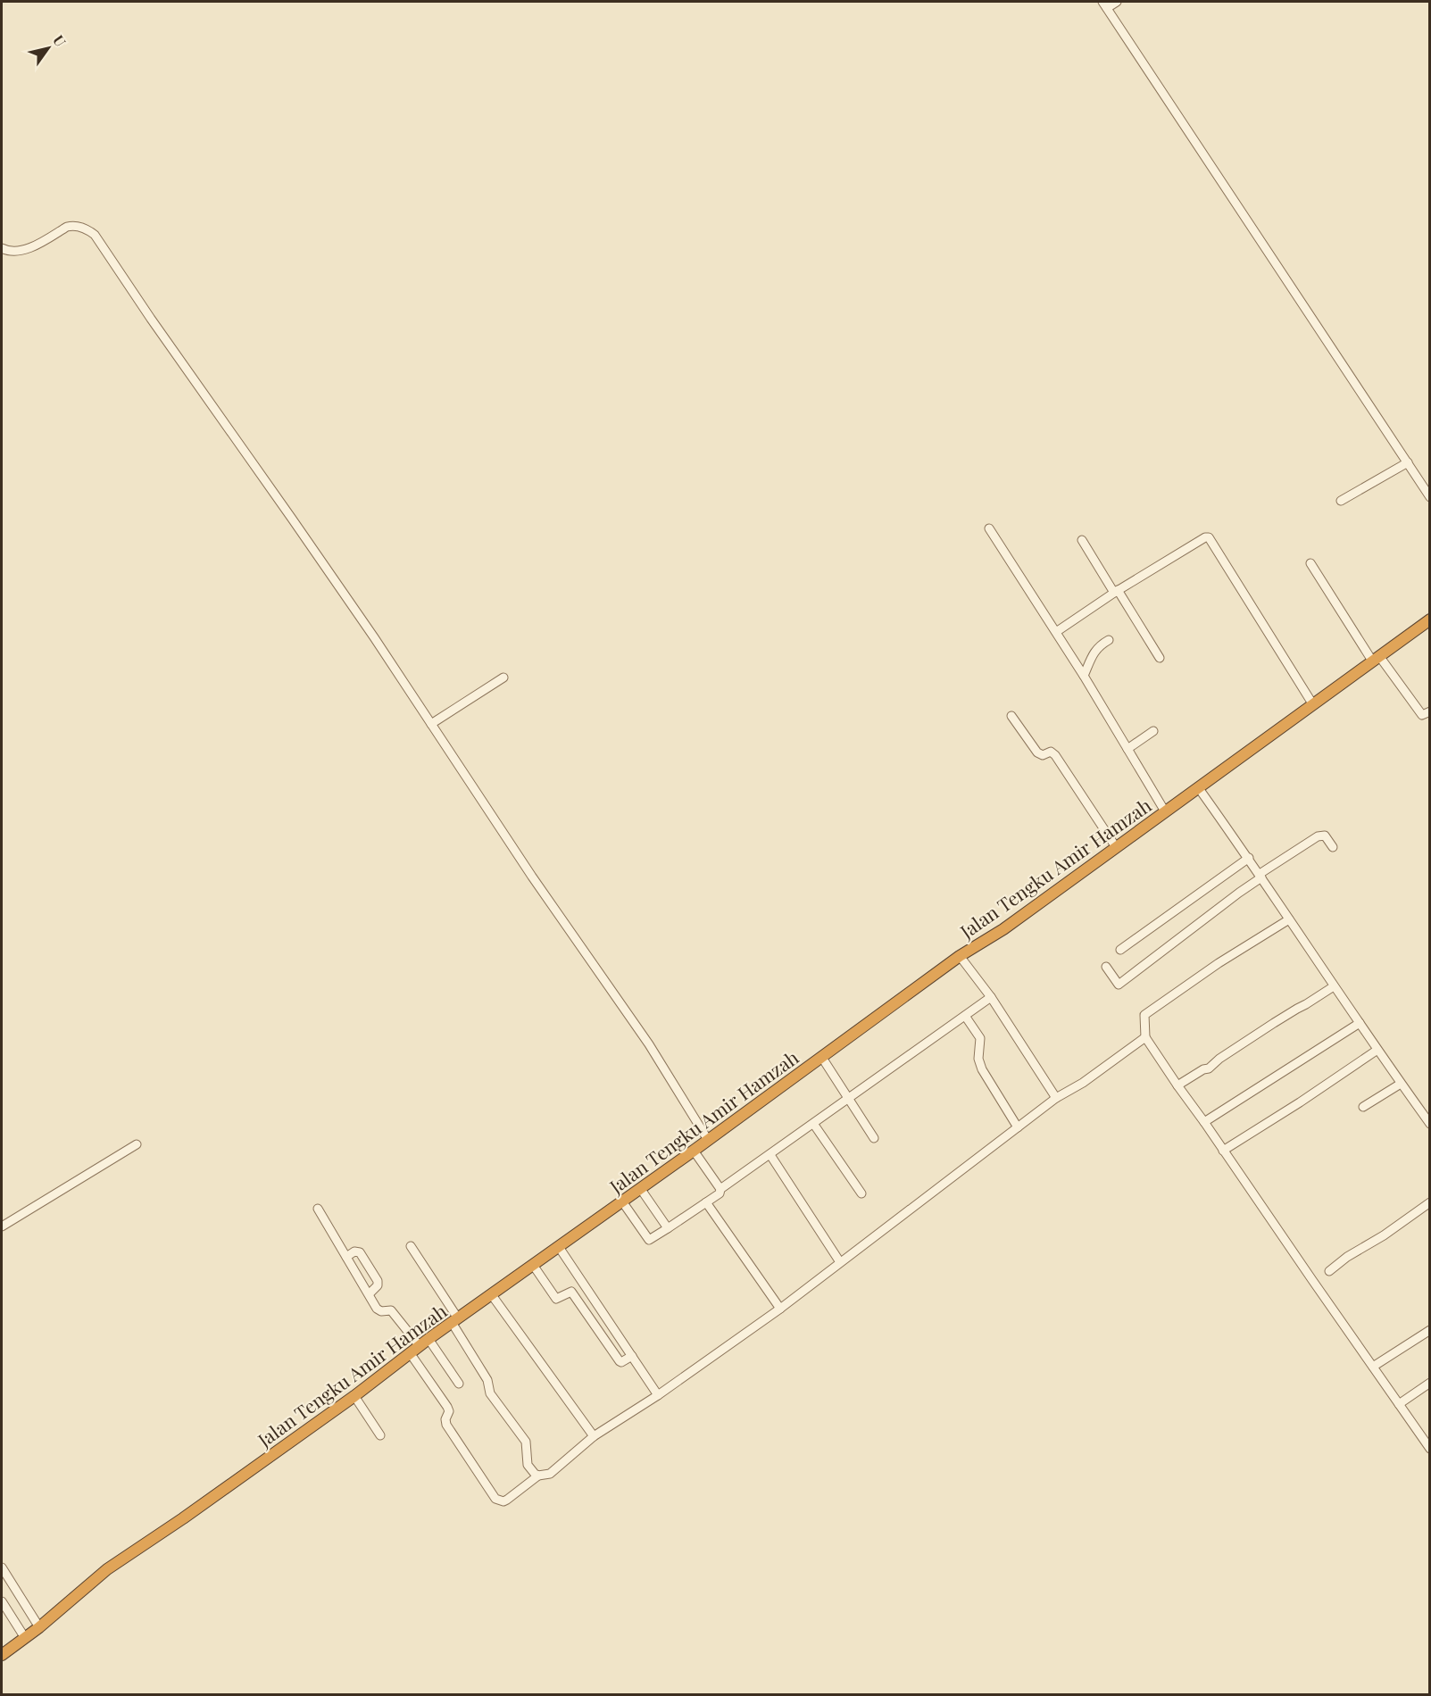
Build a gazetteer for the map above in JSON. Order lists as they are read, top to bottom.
{
  "streets": {
    "highway": ["Jalan Tengku Amir Hamzah"]
  },
  "north": "top right"
}
